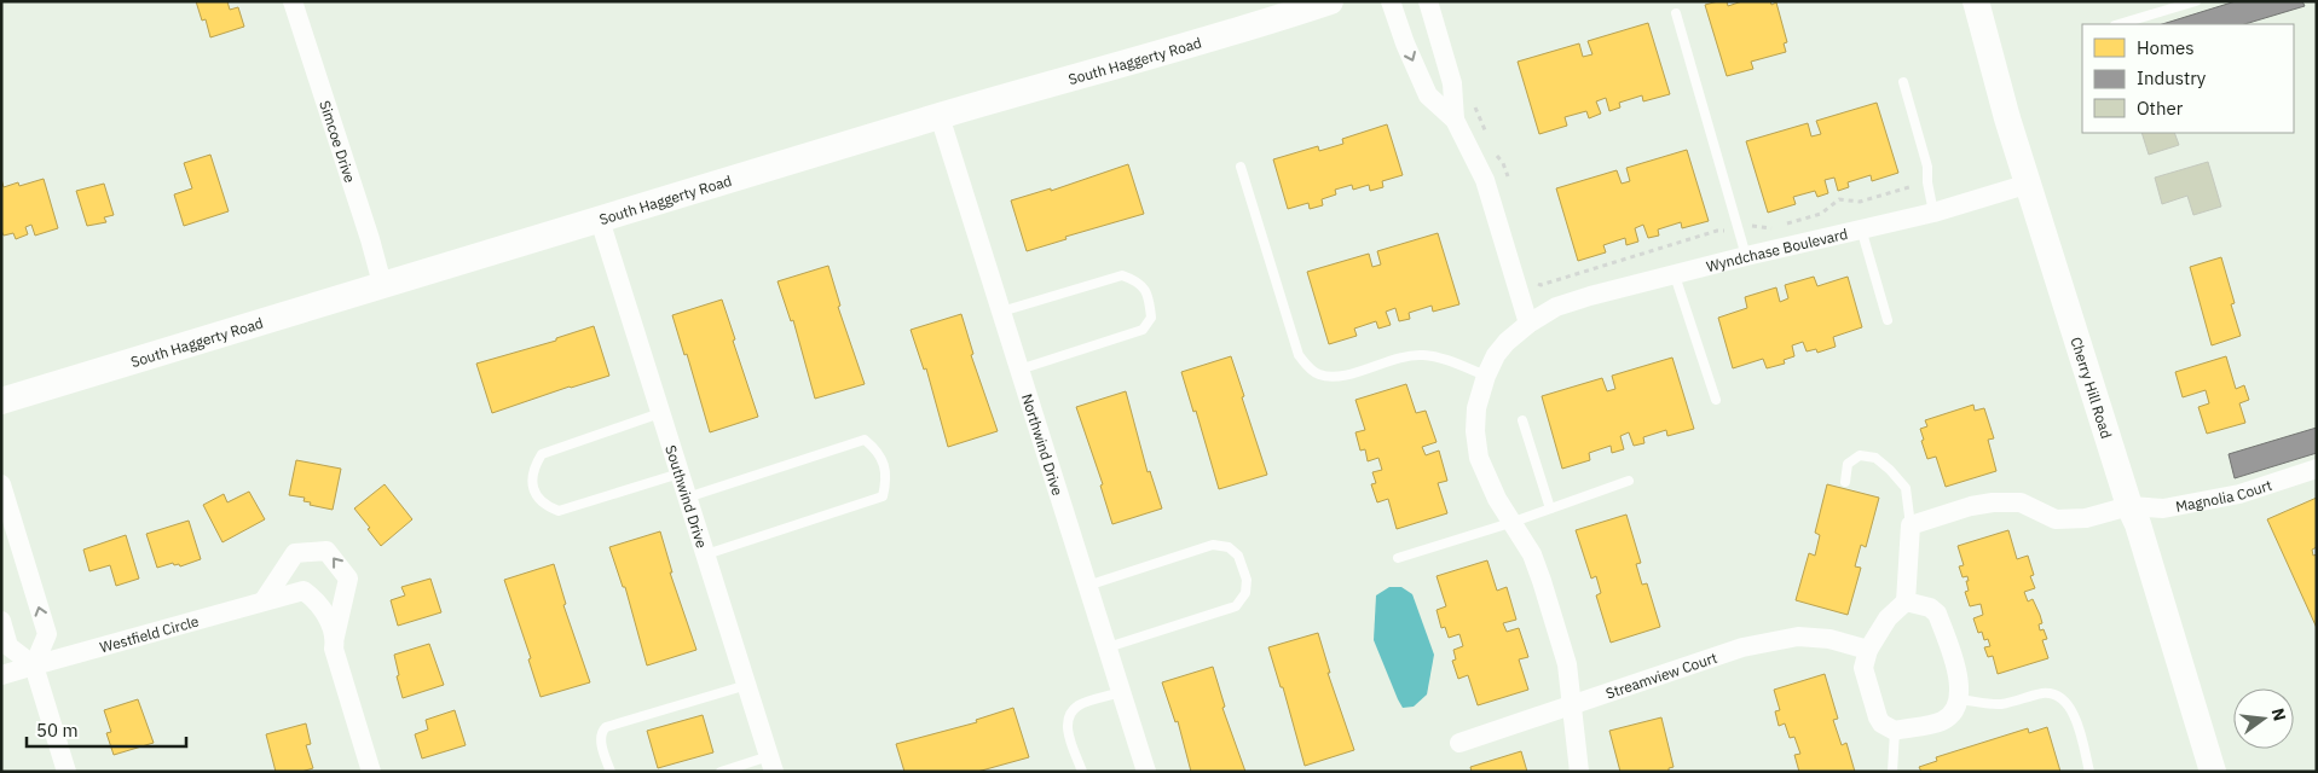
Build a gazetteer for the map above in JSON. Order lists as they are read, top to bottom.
{
  "streets": {
    "main road": ["South Haggerty Road", "Cherry Hill Road"],
    "street": [
      "Simcoe Drive",
      "Wyndchase Boulevard",
      "Northwind Drive",
      "Magnolia Court",
      "Southwind Drive",
      "Westfield Circle",
      "Streamview Court"
    ]
  },
  "crossings": [
    ["South Haggerty Road", "Simcoe Drive"],
    ["South Haggerty Road", "Northwind Drive"],
    ["South Haggerty Road", "Southwind Drive"],
    ["Wyndchase Boulevard", "Cherry Hill Road"],
    ["Wyndchase Boulevard", "Streamview Court"],
    ["Cherry Hill Road", "Magnolia Court"]
  ],
  "legend": ["Homes", "Industry", "Other"],
  "scale_bar": "50 m",
  "north": "right"
}
